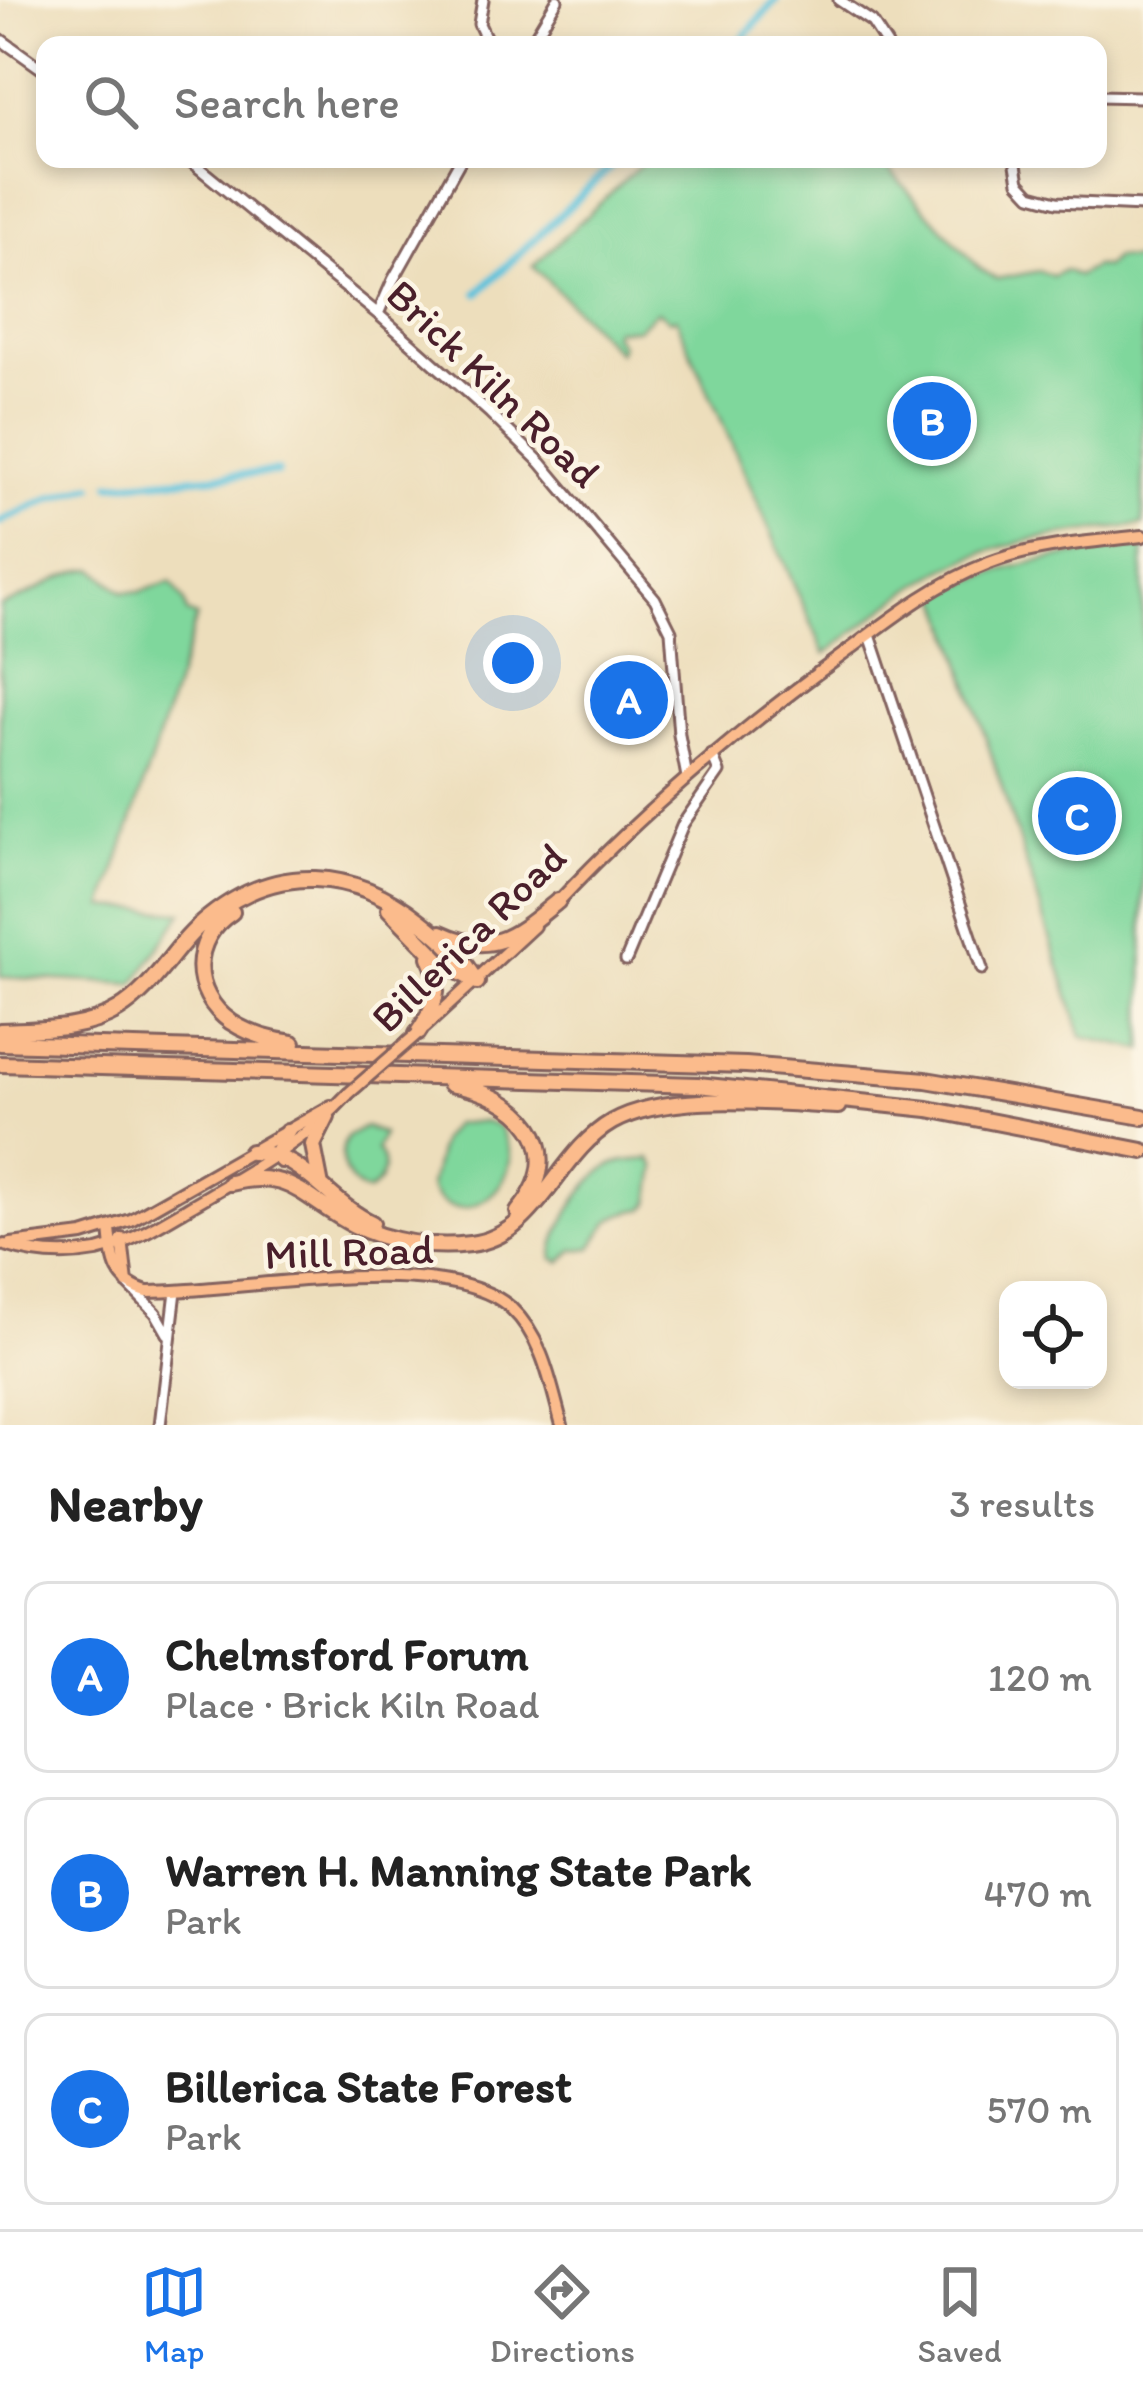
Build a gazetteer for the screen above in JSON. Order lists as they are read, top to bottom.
{
  "streets": {
    "main road": ["Billerica Road", "Mill Road"],
    "street": ["Brick Kiln Road"]
  },
  "crossings": [
    ["Brick Kiln Road", "Billerica Road"]
  ],
  "page": {
    "search": "Search here",
    "pins": ["B", "A", "C"],
    "heading": ["Nearby", "3 results"],
    "list": [
      {
        "mark": "A",
        "name": "Chelmsford Forum",
        "note": "Place · Brick Kiln Road",
        "value": "120 m"
      },
      {
        "mark": "B",
        "name": "Warren H. Manning State Park",
        "note": "Park",
        "value": "470 m"
      },
      {
        "mark": "C",
        "name": "Billerica State Forest",
        "note": "Park",
        "value": "570 m"
      }
    ],
    "nav": ["Map", "Directions", "Saved"]
  }
}
